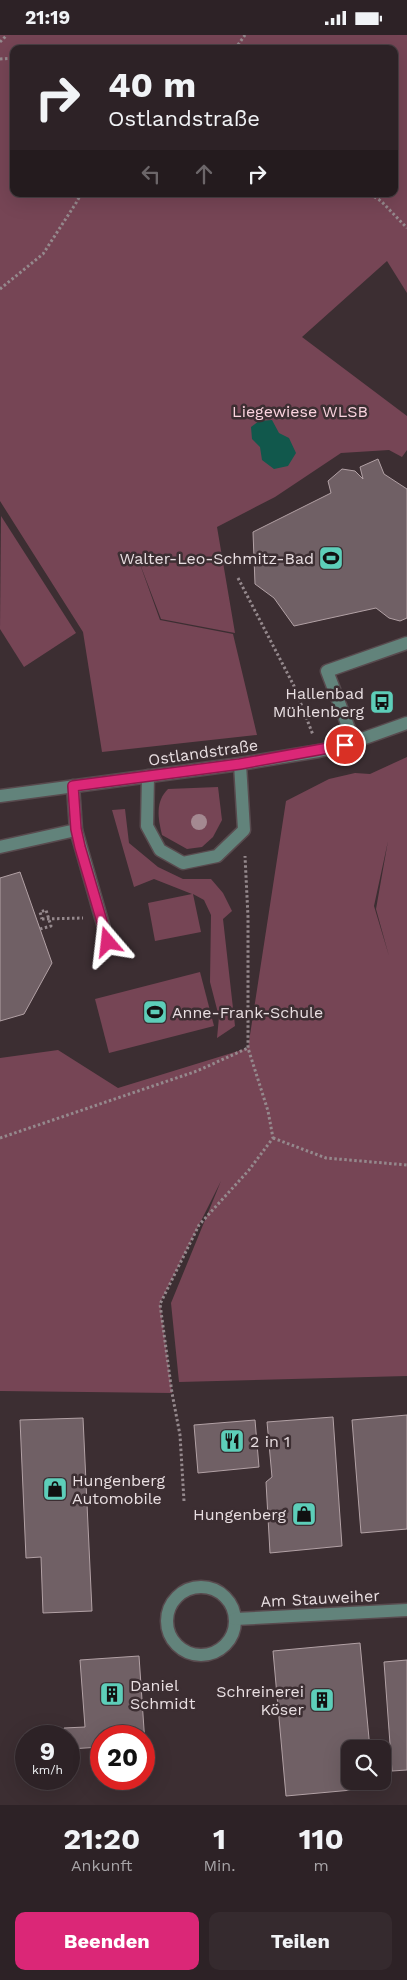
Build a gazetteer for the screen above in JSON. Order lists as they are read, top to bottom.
{
  "streets": {
    "street": ["Ostlandstraße", "Am Stauweiher"]
  },
  "parks": ["Liegewiese WLSB"],
  "places": {
    "sports": ["Walter-Leo-Schmitz-Bad", "Anne-Frank-Schule"],
    "bus stop": ["Hallenbad Mühlenberg"],
    "restaurant": ["2 in 1"],
    "shop": ["Hungenberg Automobile", "Hungenberg"],
    "building": ["Daniel Schmidt", "Schreinerei Köser"]
  },
  "page": {
    "status": "21:19",
    "turn": ["40 m", "Ostlandstraße"],
    "speed": "9 km/h",
    "limit": "20",
    "eta": [
      "21:20",
      "Ankunft",
      "1",
      "Min.",
      "110",
      "m"
    ],
    "buttons": ["Beenden", "Teilen"]
  }
}
